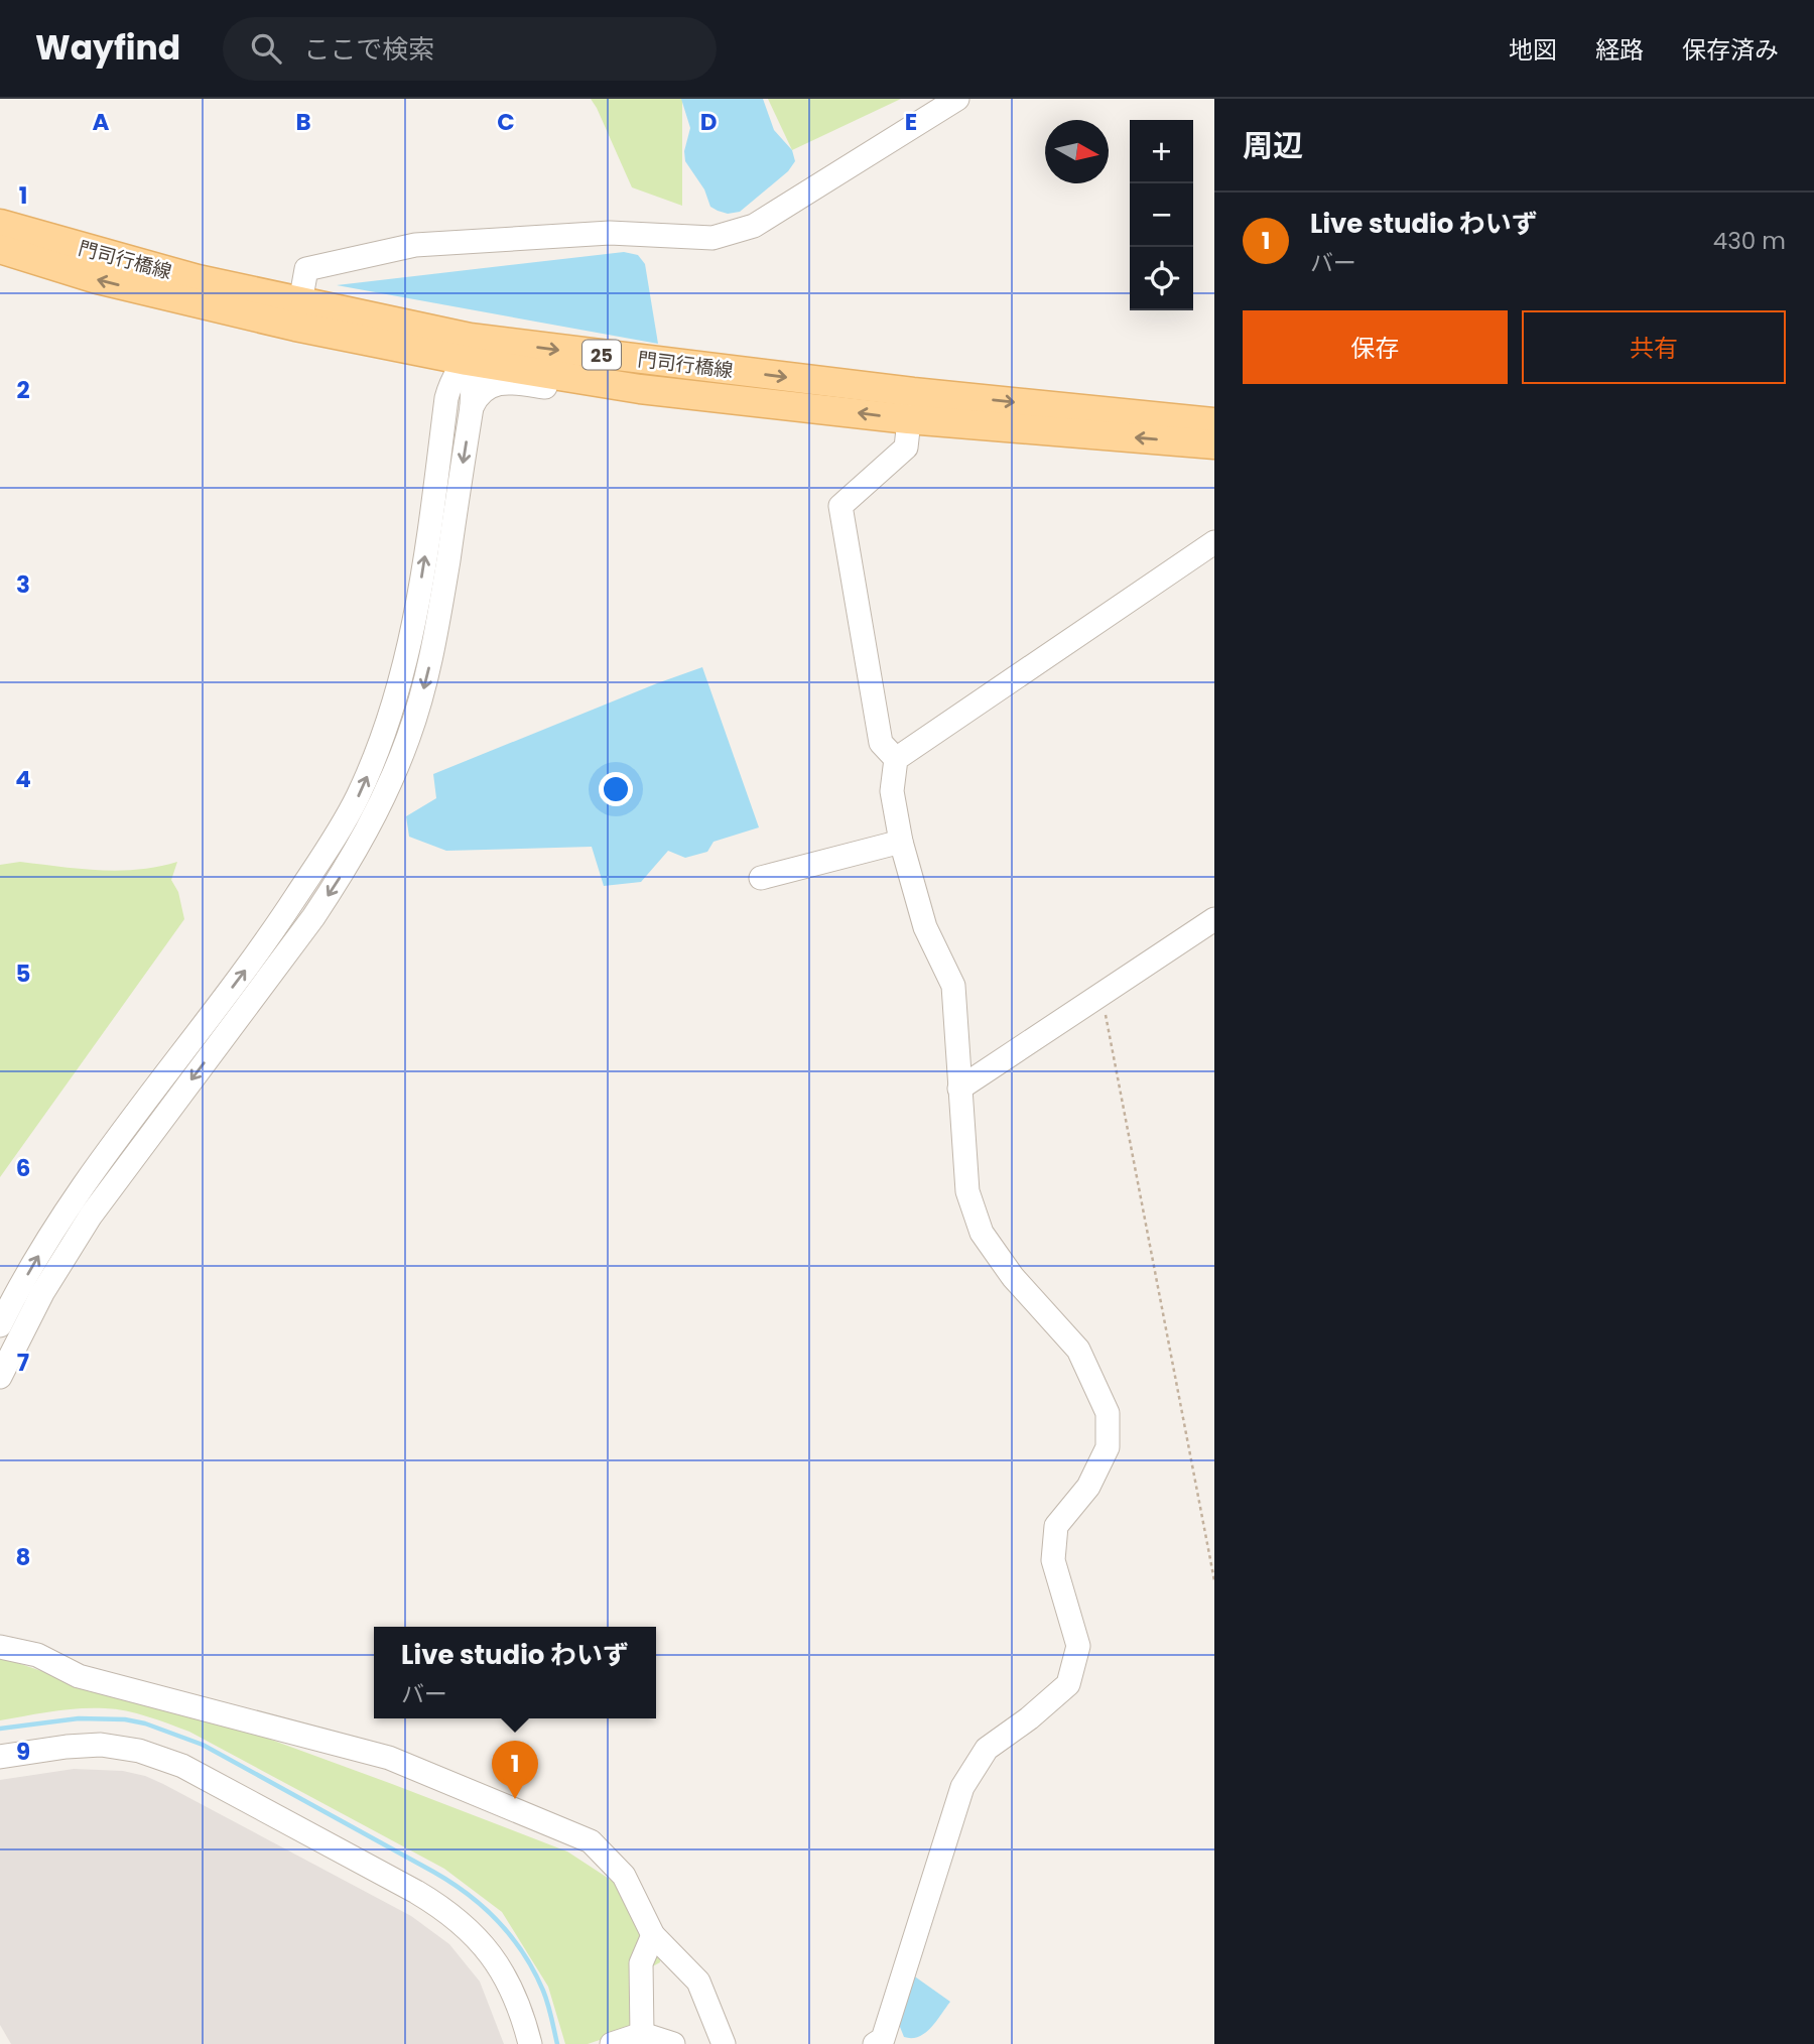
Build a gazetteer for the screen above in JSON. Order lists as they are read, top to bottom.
{
  "streets": {
    "main road": ["門司行橋線", "25"]
  },
  "north": "right",
  "page": {
    "header": "Wayfind",
    "search": "ここで検索",
    "nav": ["地図", "経路", "保存済み"],
    "heading": "周辺",
    "map_buttons": ["+", "−"],
    "list": [
      {
        "mark": "1",
        "name": "Live studio わいず",
        "note": "バー",
        "value": "430 m"
      }
    ],
    "buttons": ["保存", "共有"],
    "popup": ["Live studio わいず", "バー"],
    "pins": "1"
  },
  "grid": {
    "columns": [
      "A",
      "B",
      "C",
      "D",
      "E"
    ],
    "rows": [
      "1",
      "2",
      "3",
      "4",
      "5",
      "6",
      "7",
      "8",
      "9"
    ]
  }
}
